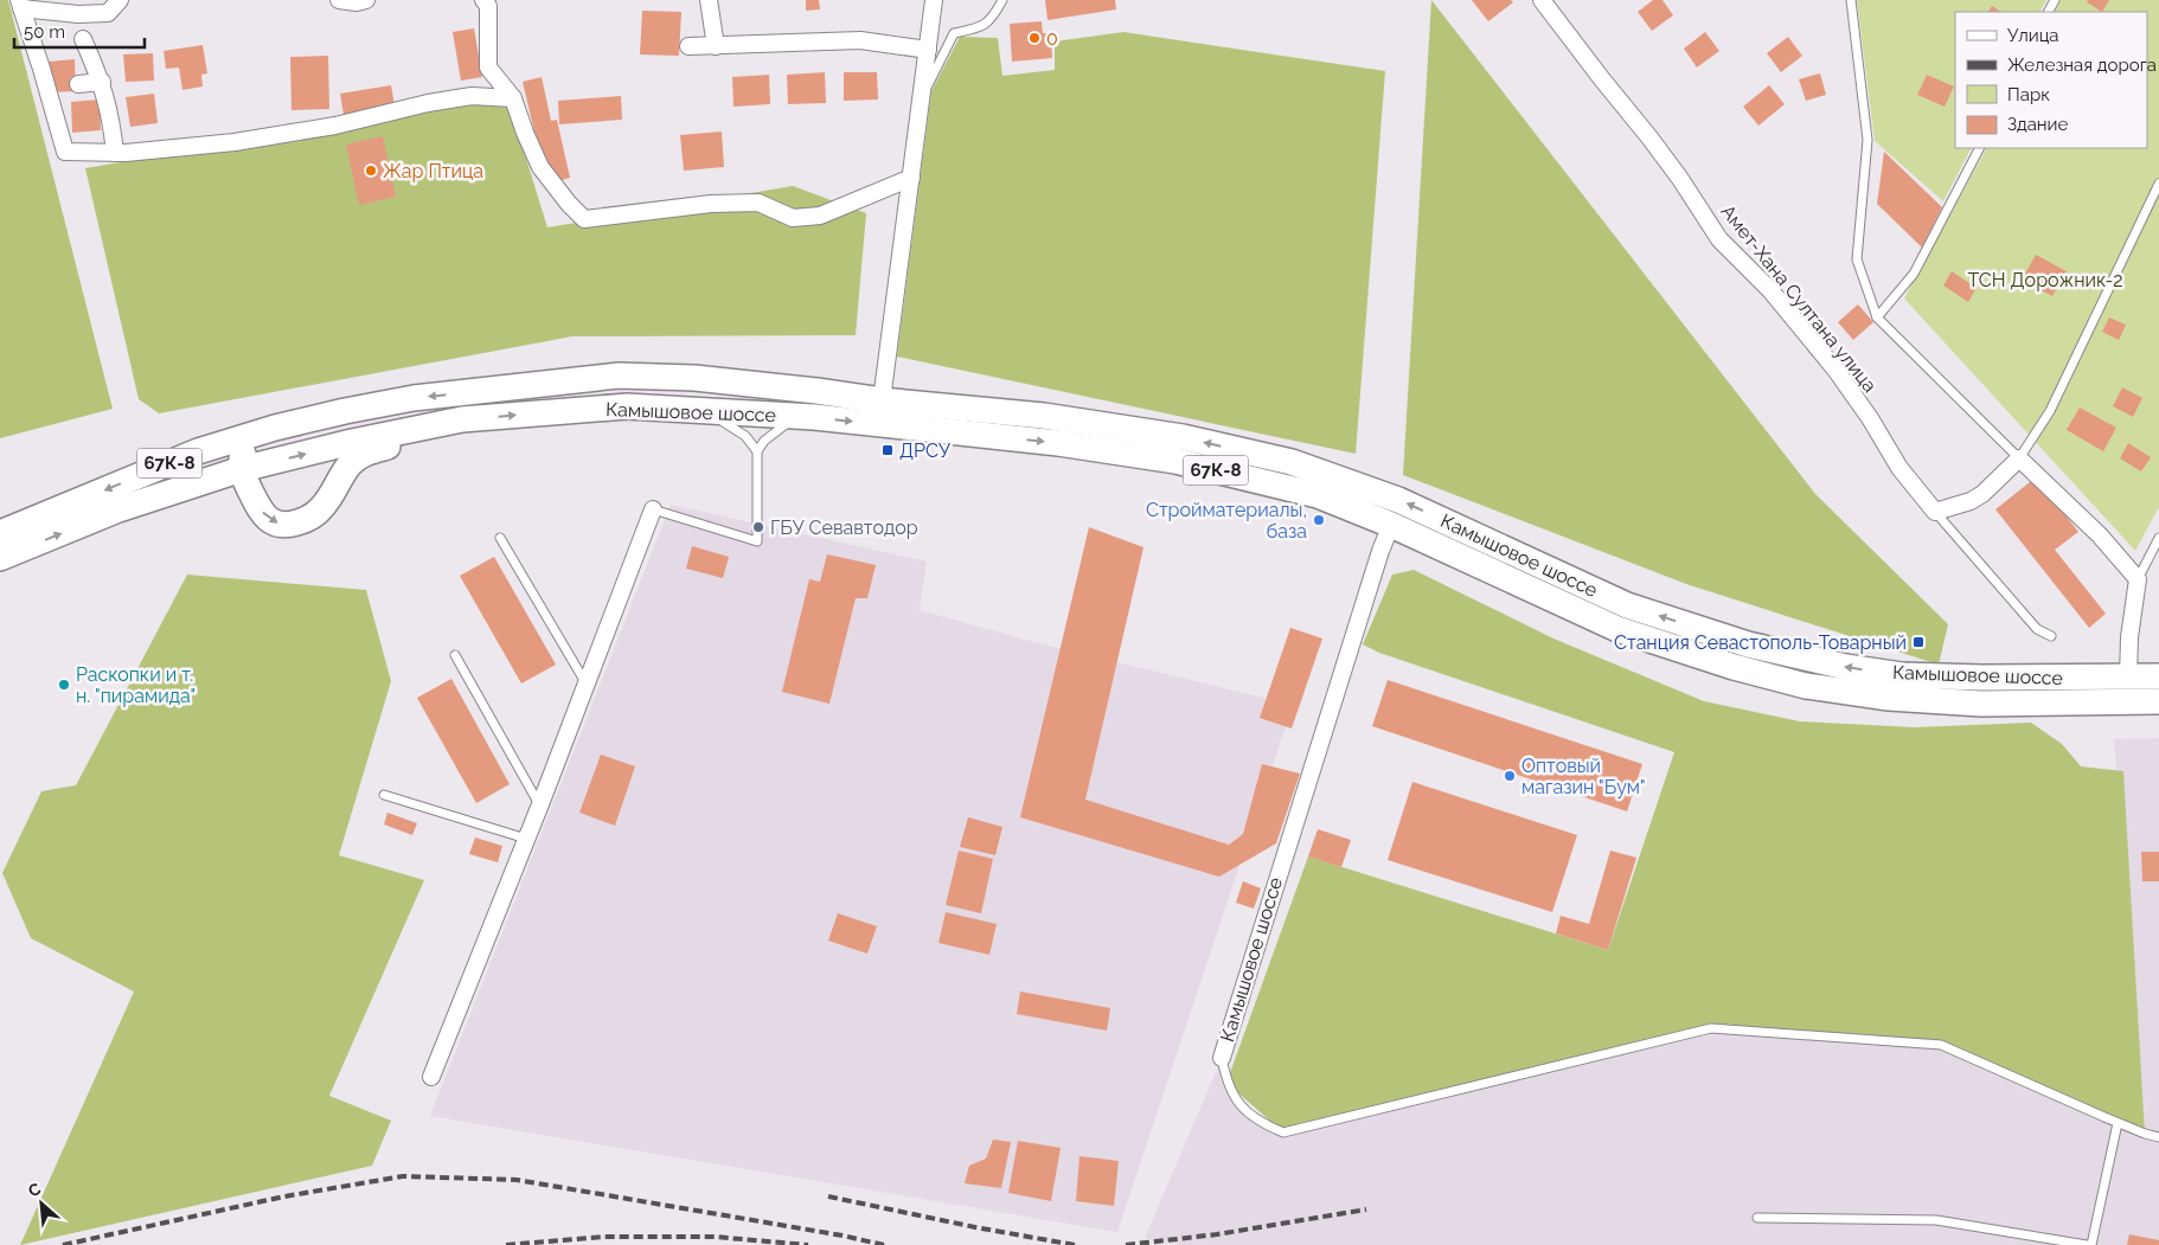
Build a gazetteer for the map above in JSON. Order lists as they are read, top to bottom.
{
  "streets": {
    "main road": ["Камышовое шоссе", "67К-8"],
    "street": ["Амет-Хана Султана улица"]
  },
  "parks": ["ТСН Дорожник-2"],
  "places": {
    "other": [
      "0",
      "Жар Птица",
      "Стройматериалы, база",
      "ГБУ Севавтодор",
      "Раскопки и т. н. \"пирамида\"",
      "Оптовый магазин \"Бум\""
    ],
    "transit": ["ДРСУ", "Станция Севастополь-Товарный"]
  },
  "legend": [
    "Улица",
    "Железная дорога",
    "Парк",
    "Здание"
  ],
  "scale_bar": "50 m",
  "north": "top left"
}
